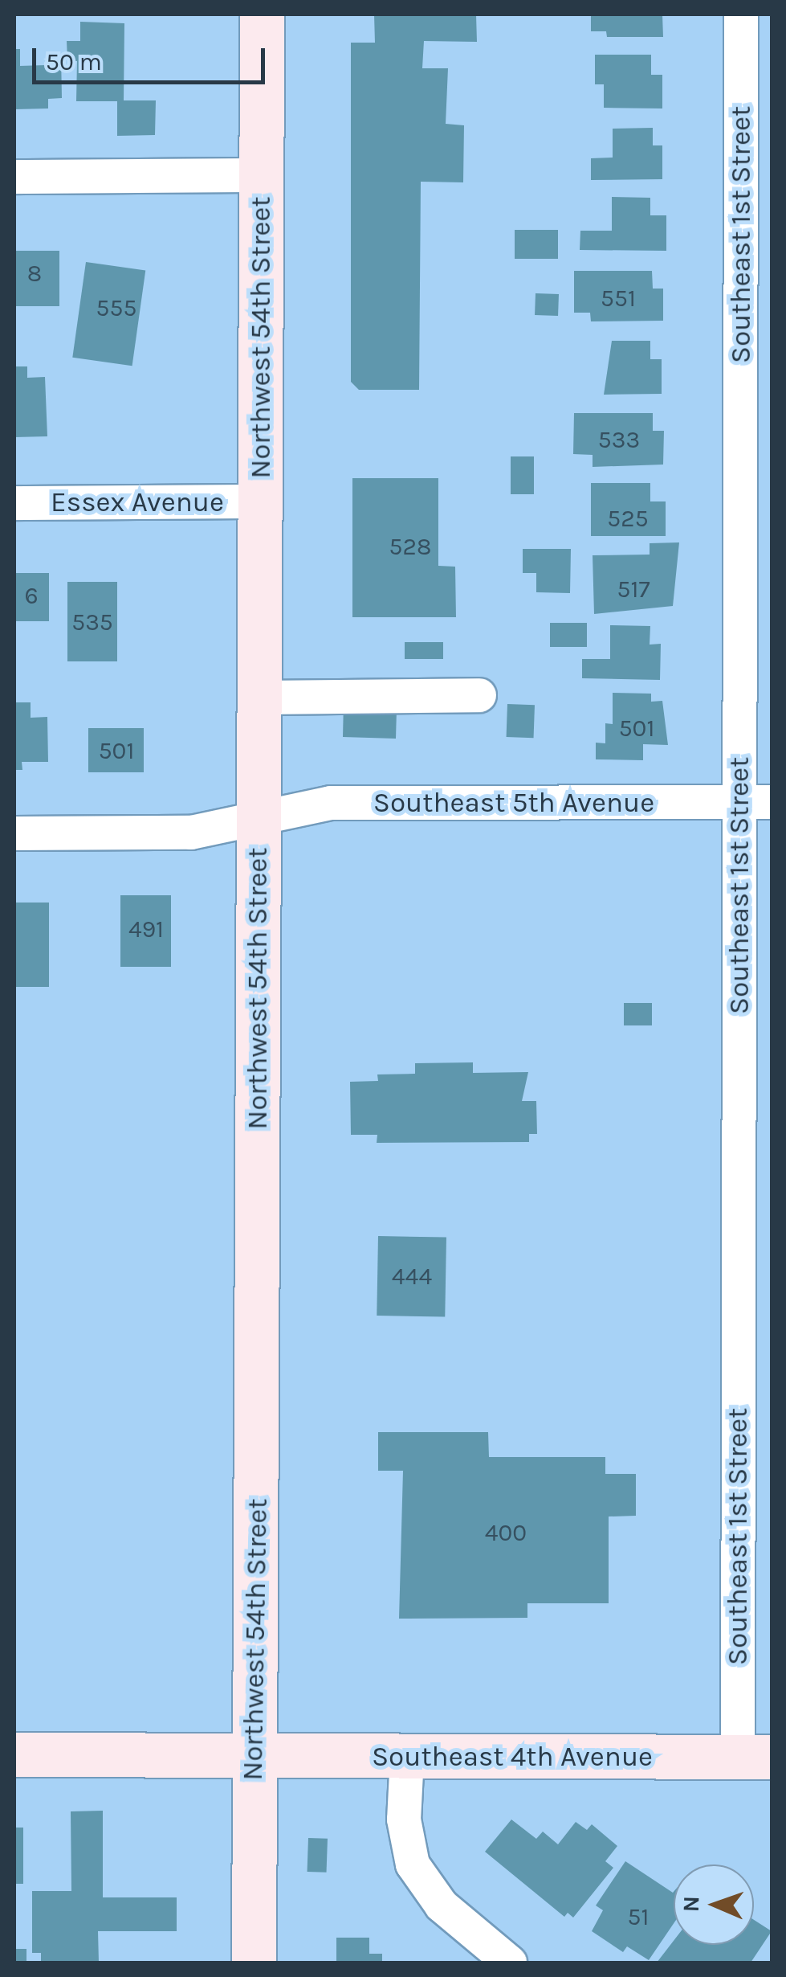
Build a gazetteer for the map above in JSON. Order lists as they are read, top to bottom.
{
  "streets": {
    "main road": ["Northwest 54th Street", "Southeast 4th Avenue"],
    "street": ["Southeast 1st Street", "Essex Avenue", "Southeast 5th Avenue"]
  },
  "crossings": [
    ["Southeast 1st Street", "Southeast 5th Avenue"],
    ["Southeast 1st Street", "Southeast 4th Avenue"],
    ["Northwest 54th Street", "Essex Avenue"],
    ["Northwest 54th Street", "Southeast 5th Avenue"],
    ["Northwest 54th Street", "Southeast 4th Avenue"]
  ],
  "house_numbers": [
    "8",
    "551",
    "555",
    "533",
    "525",
    "528",
    "517",
    "6",
    "535",
    "501",
    "501",
    "491",
    "444",
    "400",
    "51"
  ],
  "scale_bar": "50 m",
  "north": "left"
}
